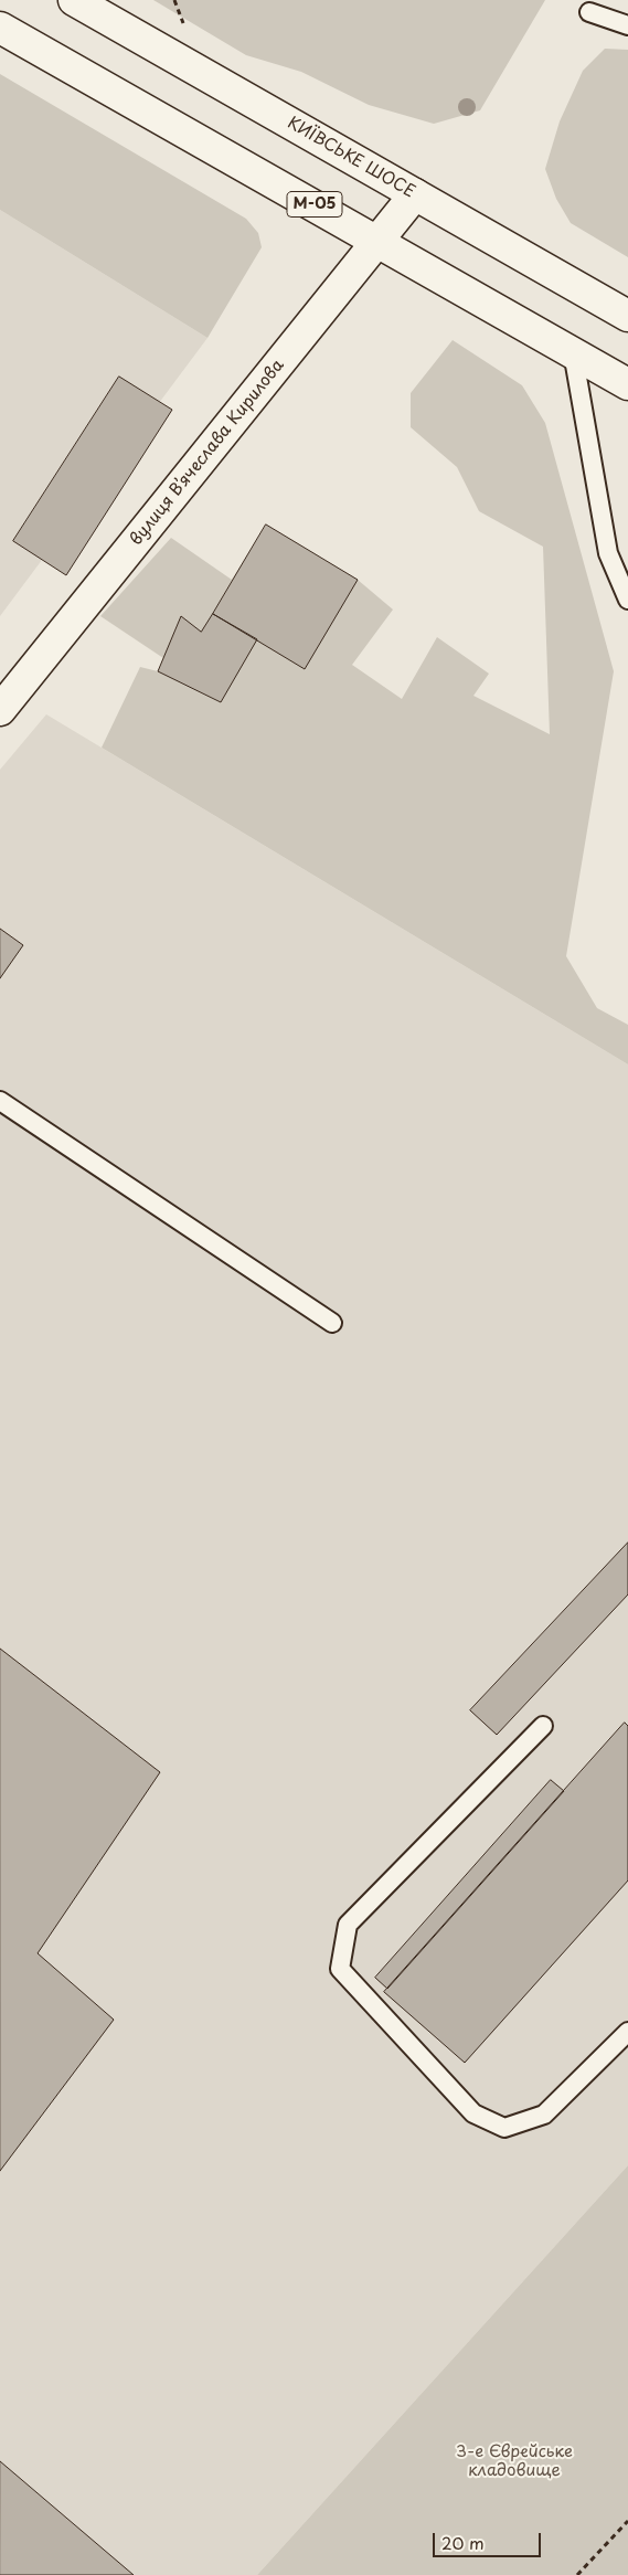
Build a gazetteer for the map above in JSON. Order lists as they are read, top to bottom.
{
  "streets": {
    "main road": ["КИЇВСЬКЕ ШОСЕ", "М-05", "вулиця Вʼячеслава Кирилова"]
  },
  "crossings": [
    ["КИЇВСЬКЕ ШОСЕ", "вулиця Вʼячеслава Кирилова"],
    ["М-05", "вулиця Вʼячеслава Кирилова"]
  ],
  "parks": ["3-е Єврейське кладовище"],
  "scale_bar": "20 m"
}
